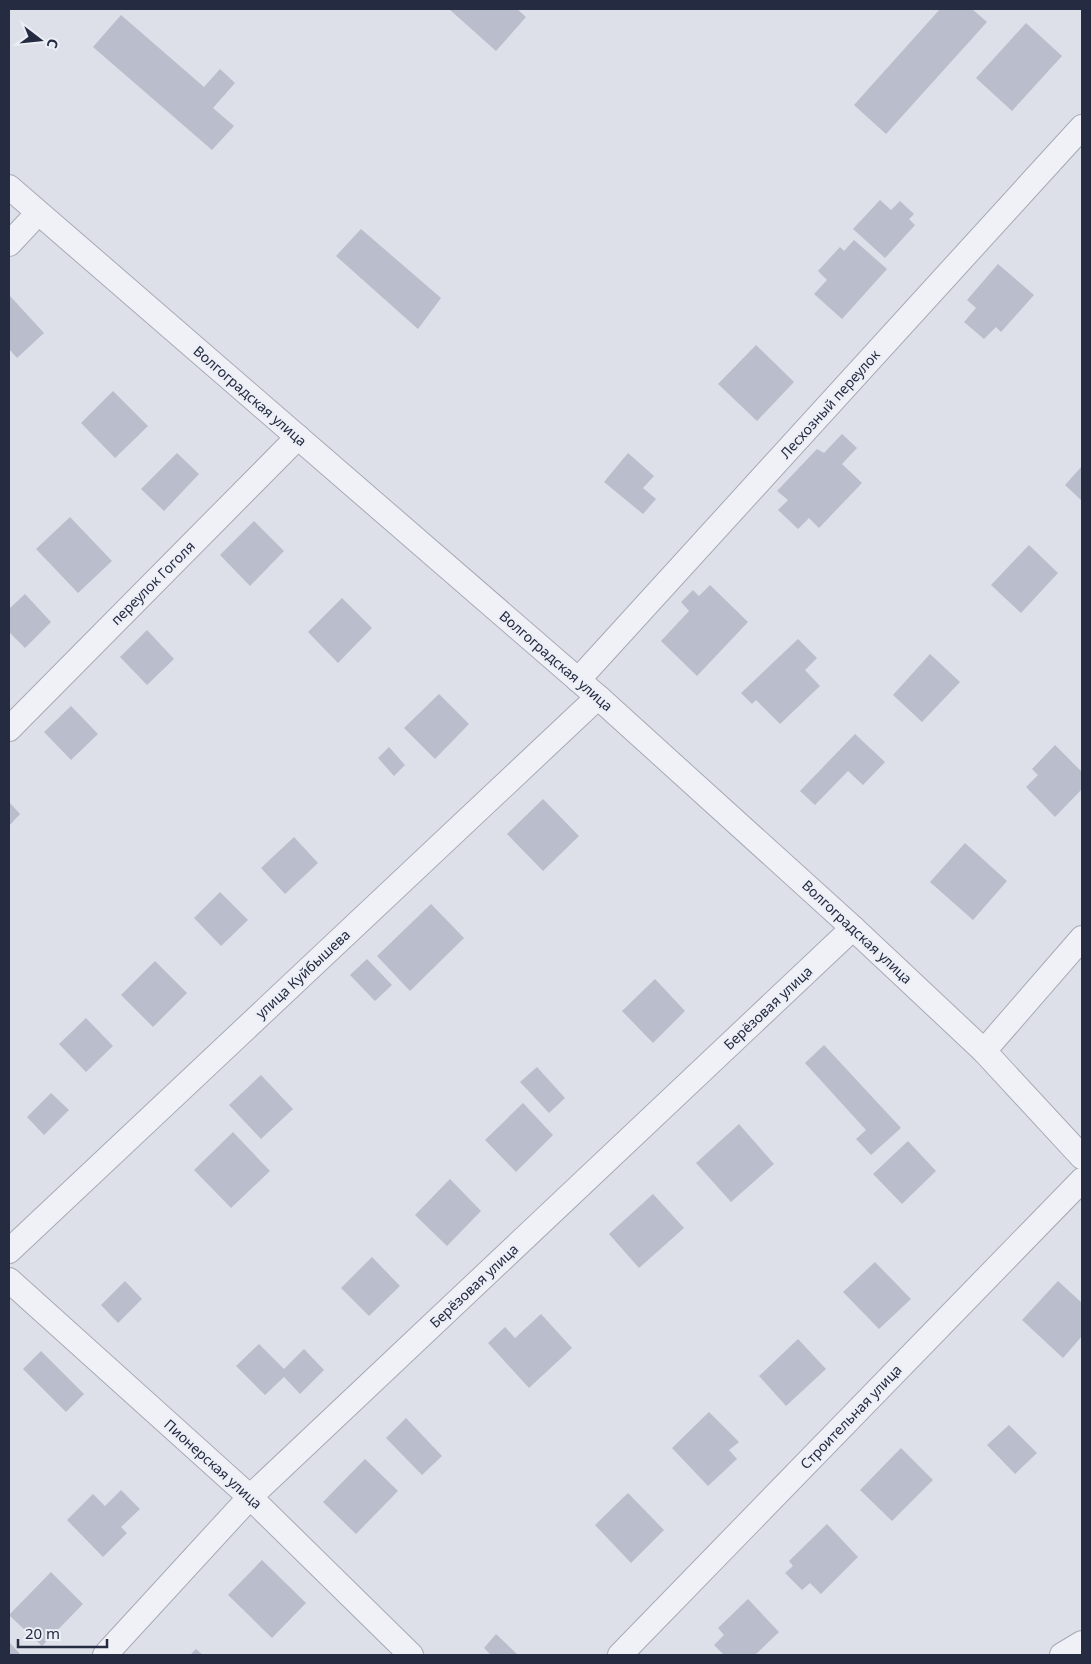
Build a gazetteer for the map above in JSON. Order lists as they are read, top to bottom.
{
  "streets": {
    "street": [
      "Волгоградская улица",
      "Лесхозный переулок",
      "переулок Гоголя",
      "улица Куйбышева",
      "Берёзовая улица",
      "Строительная улица",
      "Пионерская улица"
    ]
  },
  "crossings": [
    ["Волгоградская улица", "Лесхозный переулок"],
    ["Волгоградская улица", "переулок Гоголя"],
    ["Волгоградская улица", "улица Куйбышева"],
    ["Волгоградская улица", "Берёзовая улица"],
    ["Берёзовая улица", "Пионерская улица"]
  ],
  "scale_bar": "20 m",
  "north": "right"
}
